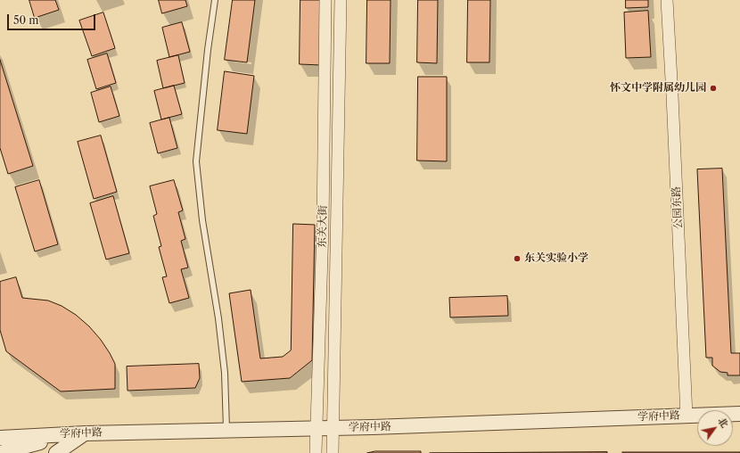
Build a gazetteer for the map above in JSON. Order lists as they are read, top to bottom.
{
  "streets": {
    "street": ["公园东路", "东关大街", "学府中路"]
  },
  "crossings": [
    ["公园东路", "学府中路"],
    ["东关大街", "学府中路"]
  ],
  "places": ["怀文中学附属幼儿园", "东关实验小学"],
  "scale_bar": "50 m",
  "north": "top right"
}
